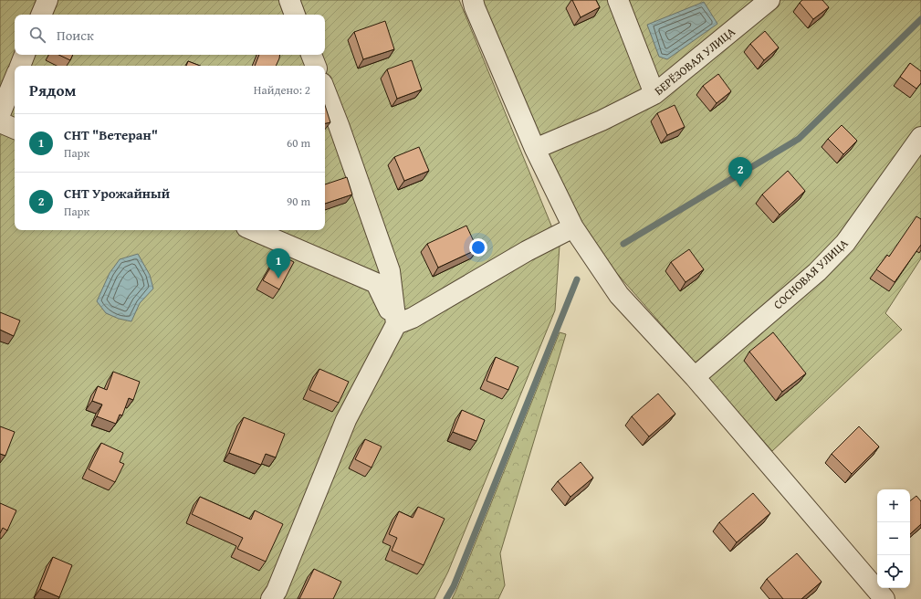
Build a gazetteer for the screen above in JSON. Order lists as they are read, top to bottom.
{
  "streets": {
    "street": ["БЕРЁЗОВАЯ УЛИЦА", "СОСНОВАЯ УЛИЦА"]
  },
  "page": {
    "search": "Поиск",
    "heading": ["Рядом", "Найдено: 2"],
    "list": [
      {
        "mark": "1",
        "name": "СНТ \"Ветеран\"",
        "note": "Парк",
        "value": "60 m"
      },
      {
        "mark": "2",
        "name": "СНТ Урожайный",
        "note": "Парк",
        "value": "90 m"
      }
    ],
    "pins": ["2", "1"],
    "map_buttons": ["+", "−"]
  }
}
